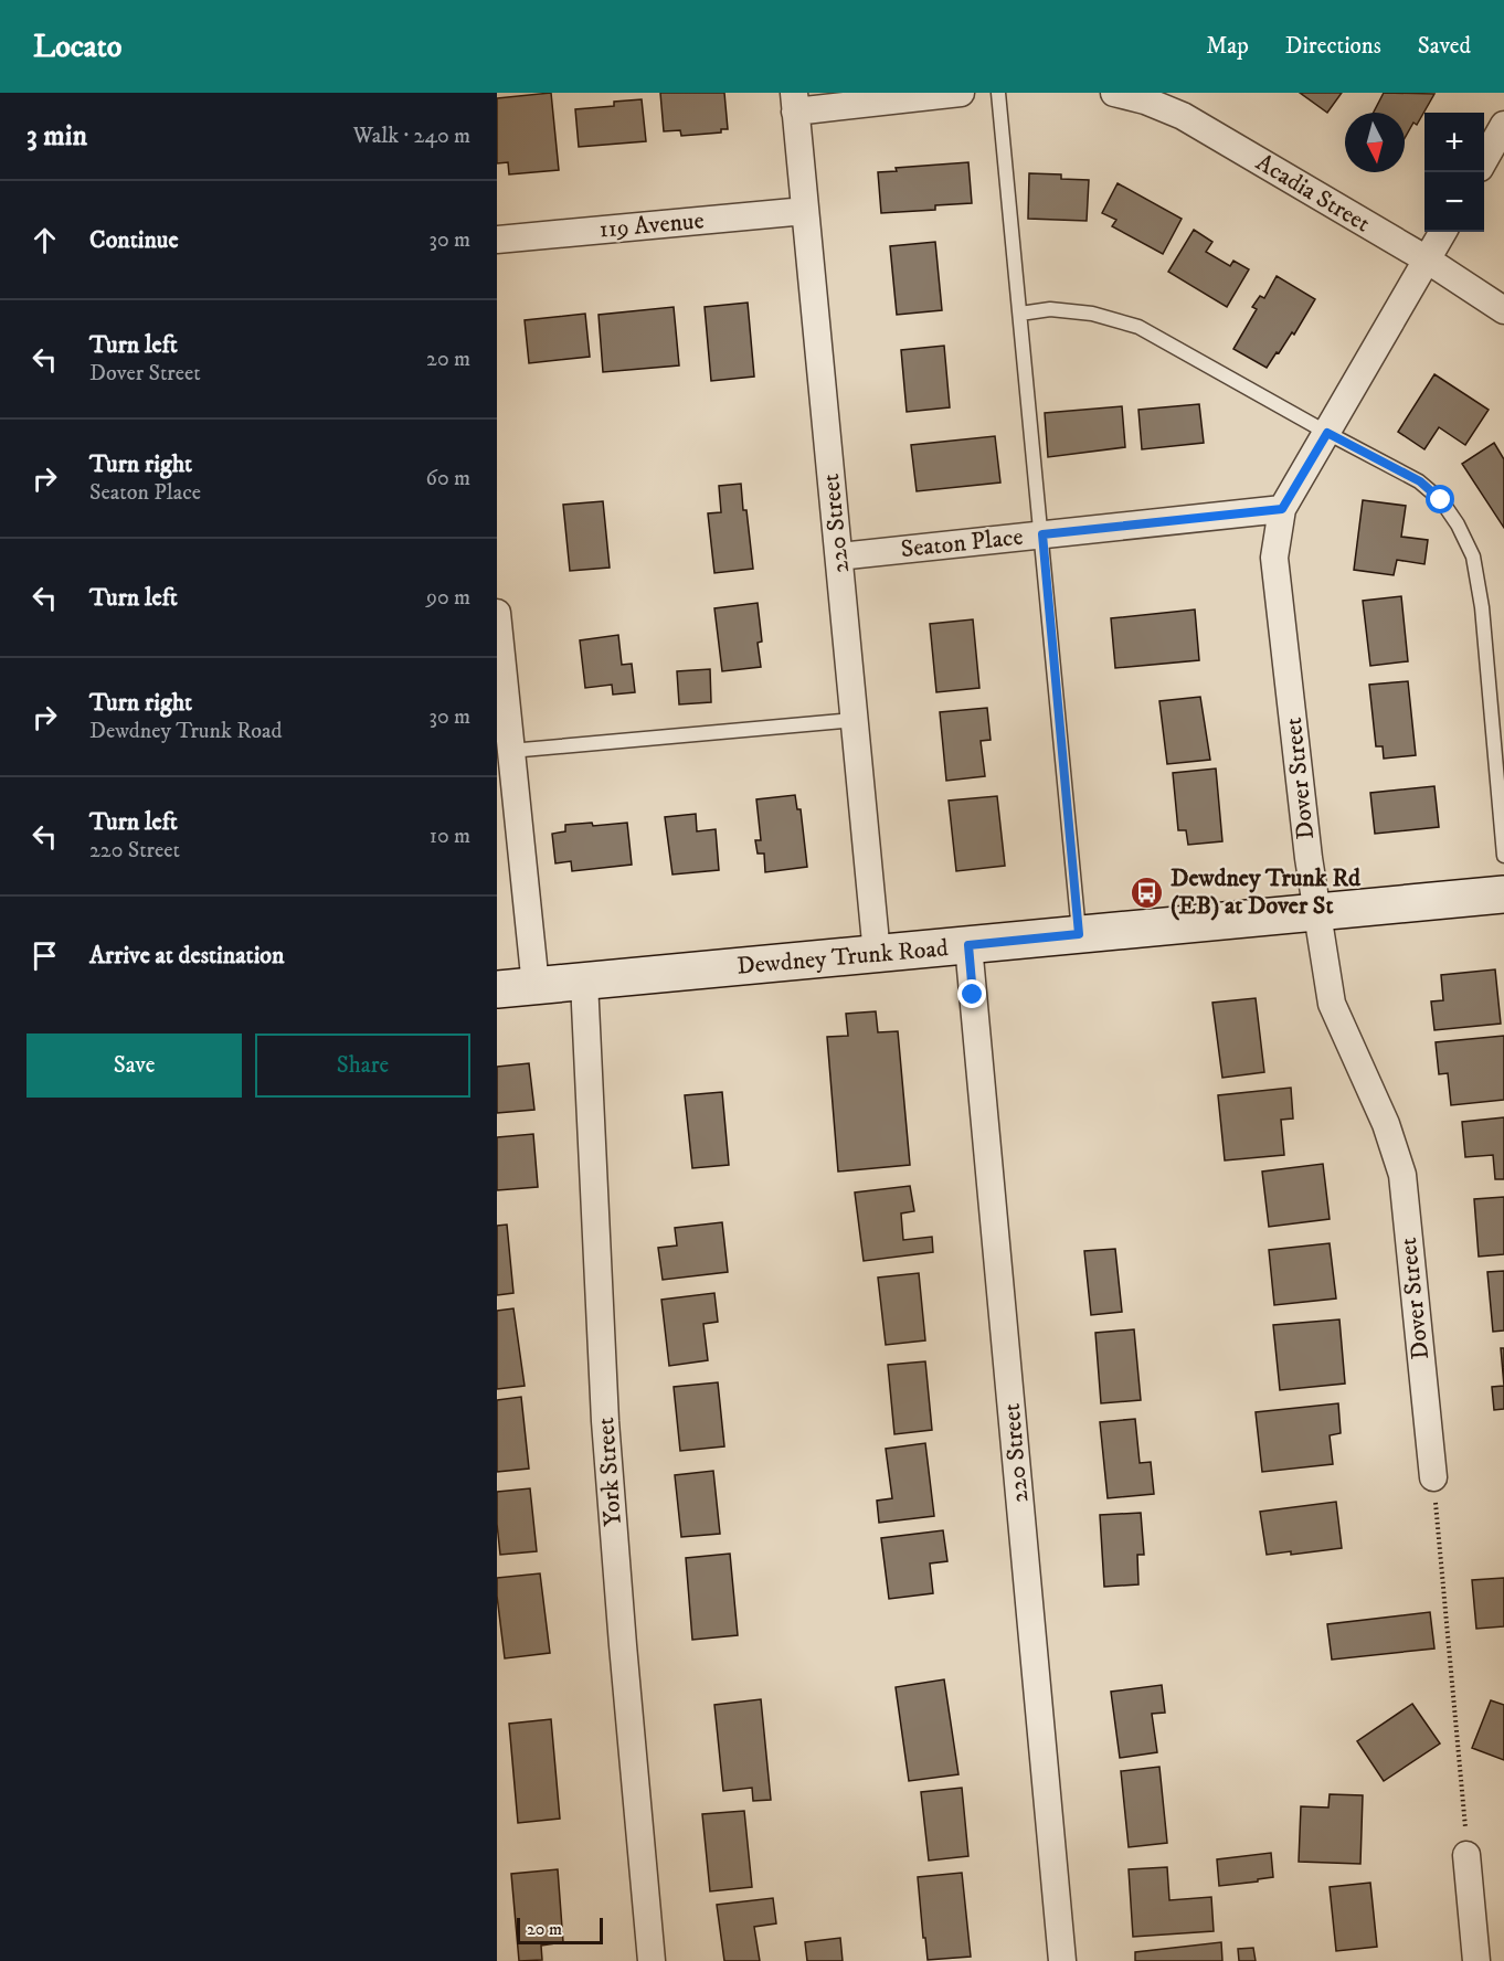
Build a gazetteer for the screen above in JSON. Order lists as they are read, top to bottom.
{
  "streets": {
    "main road": ["Dewdney Trunk Road"],
    "street": [
      "Acadia Street",
      "119 Avenue",
      "220 Street",
      "Seaton Place",
      "Dover Street",
      "York Street"
    ]
  },
  "crossings": [
    ["Acadia Street", "Dover Street"],
    ["119 Avenue", "220 Street"],
    ["220 Street", "Seaton Place"],
    ["220 Street", "Dewdney Trunk Road"],
    ["Seaton Place", "Dover Street"],
    ["Dover Street", "Dewdney Trunk Road"],
    ["Dewdney Trunk Road", "York Street"]
  ],
  "places": {
    "bus stop": ["Dewdney Trunk Rd (EB) at Dover St"]
  },
  "scale_bar": "20 m",
  "north": "bottom",
  "page": {
    "header": "Locato",
    "nav": ["Map", "Directions", "Saved"],
    "heading": ["3 min", "Walk · 240 m"],
    "map_buttons": ["+", "−"],
    "list": [
      ["Continue", "30 m"],
      ["Turn left", "Dover Street", "20 m"],
      ["Turn right", "Seaton Place", "60 m"],
      ["Turn left", "90 m"],
      ["Turn right", "Dewdney Trunk Road", "30 m"],
      ["Turn left", "220 Street", "10 m"],
      "Arrive at destination"
    ],
    "buttons": ["Save", "Share"],
    "scale": "20 m"
  }
}
